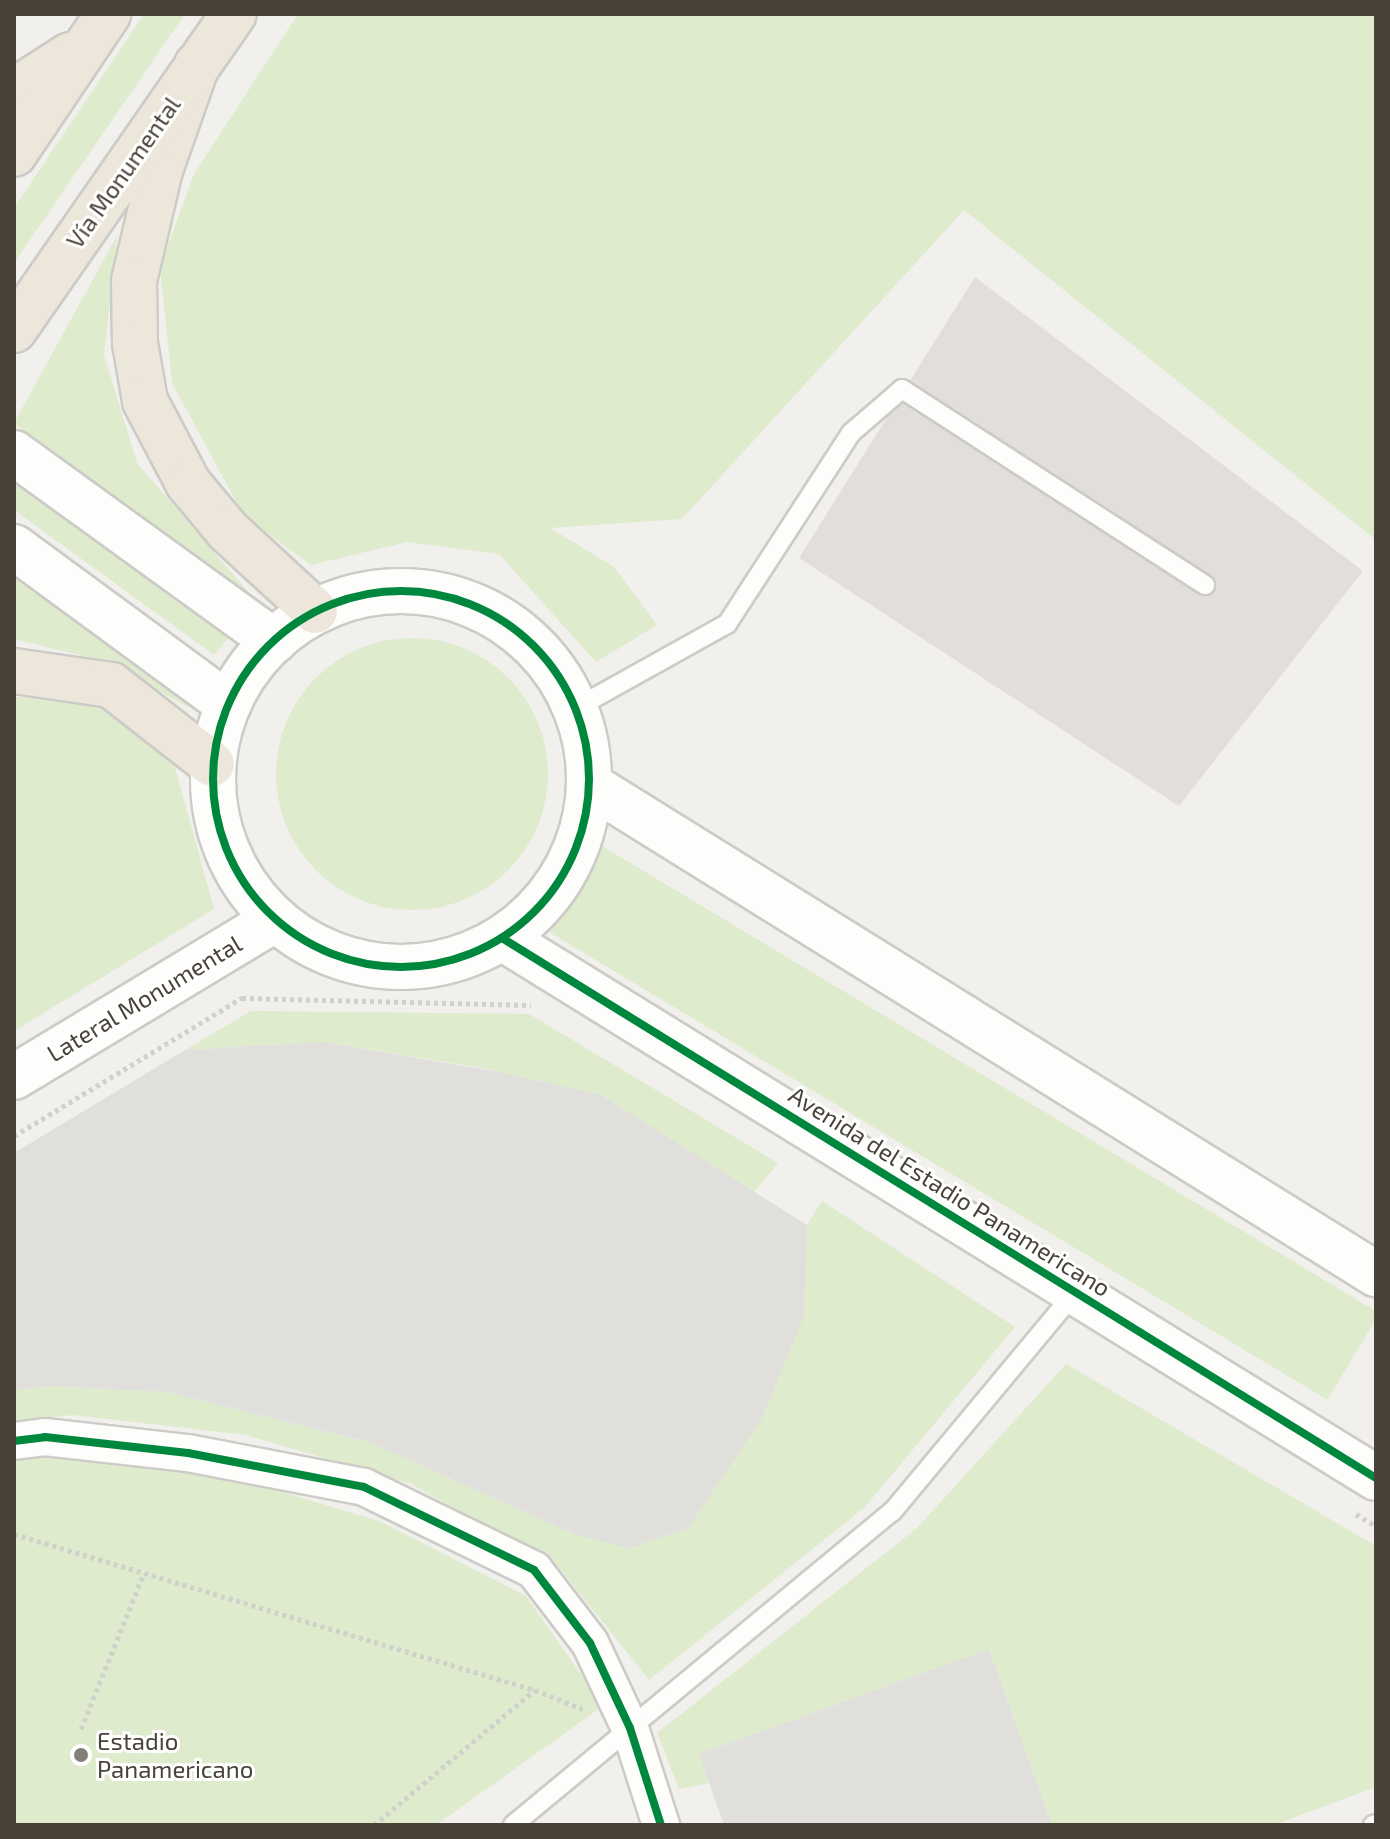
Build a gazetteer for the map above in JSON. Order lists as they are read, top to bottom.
{
  "streets": {
    "highway": ["Vía Monumental"],
    "street": ["Lateral Monumental", "Avenida del Estadio Panamericano"]
  },
  "places": ["Estadio Panamericano"]
}
